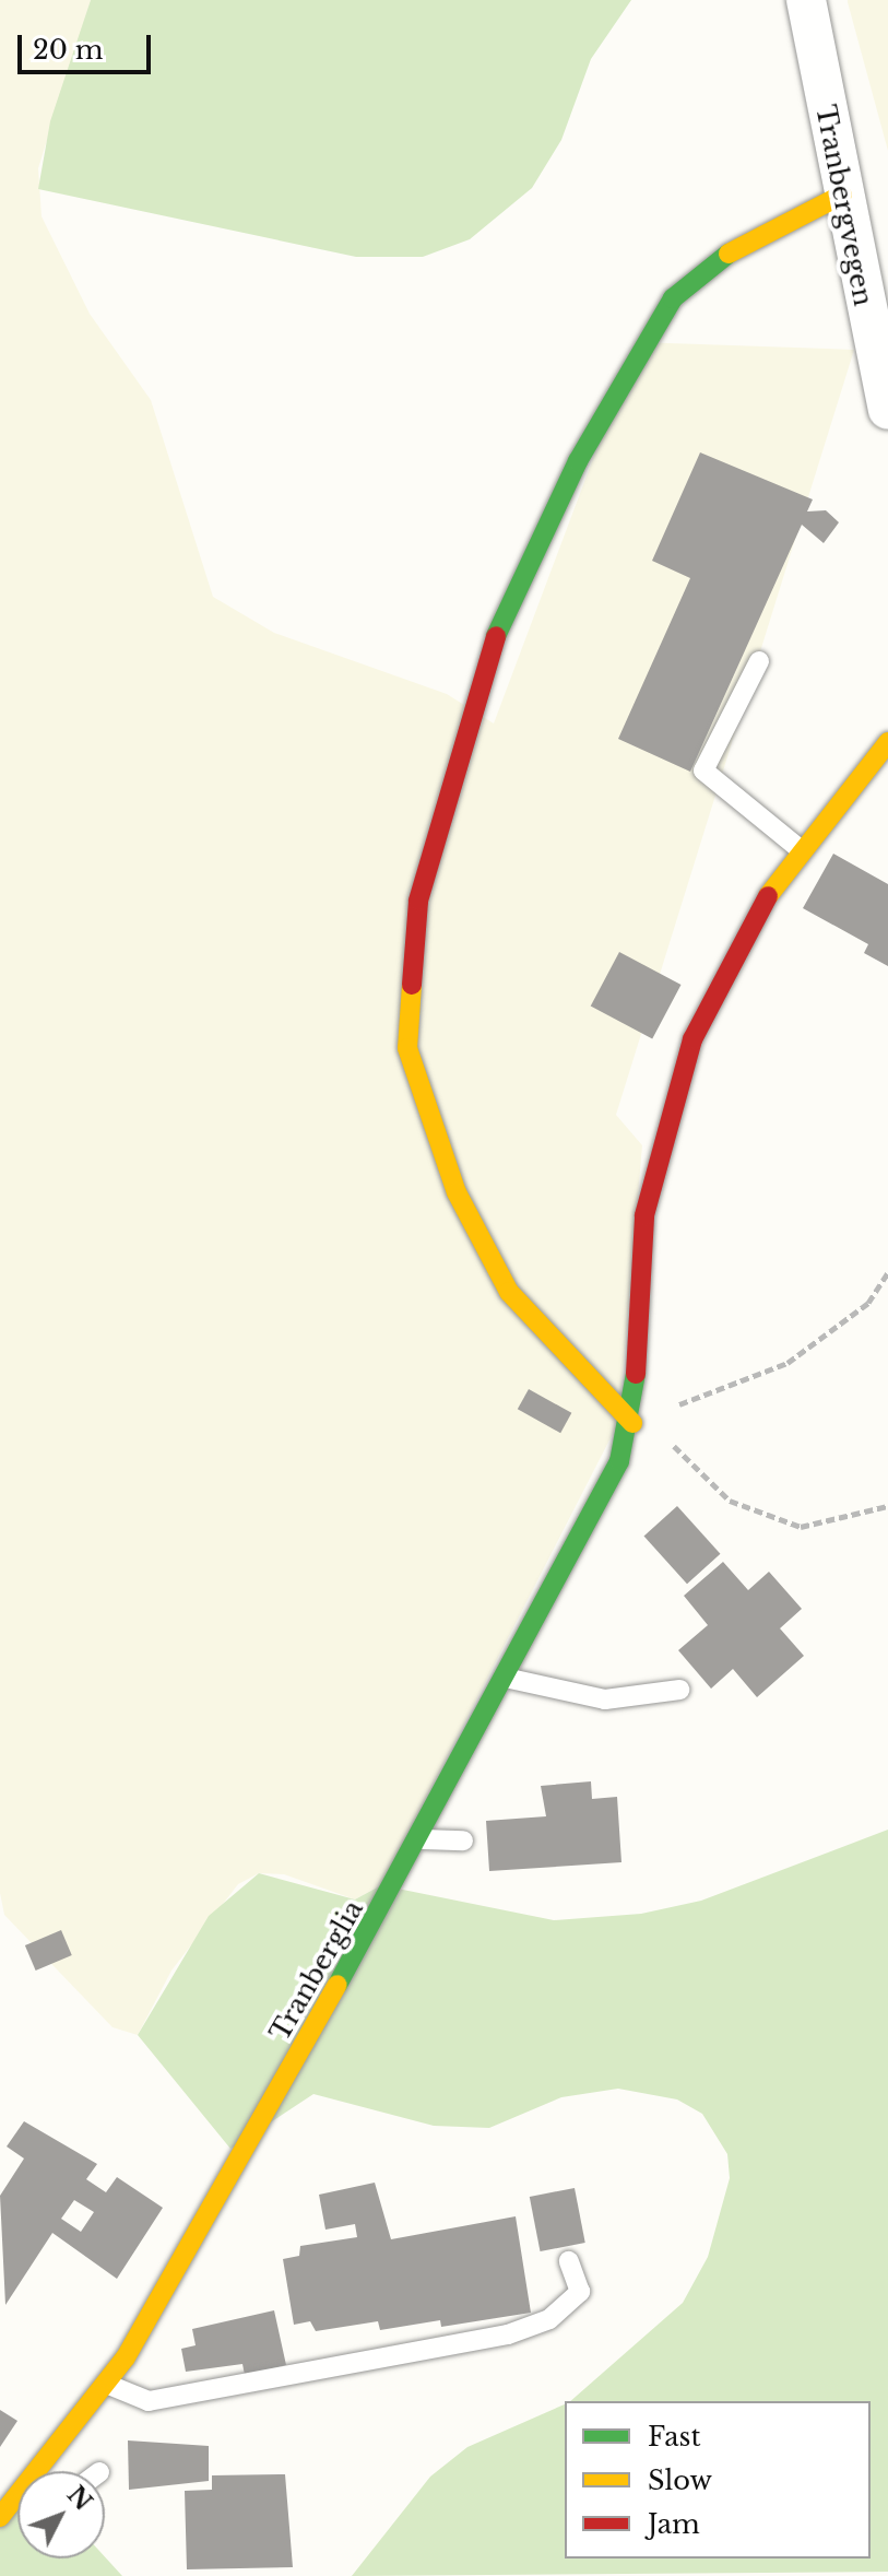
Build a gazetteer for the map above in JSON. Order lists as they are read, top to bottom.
{
  "streets": {
    "street": ["Tranbergvegen", "Tranberglia"]
  },
  "legend": ["Fast", "Slow", "Jam"],
  "scale_bar": "20 m",
  "north": "top right"
}
